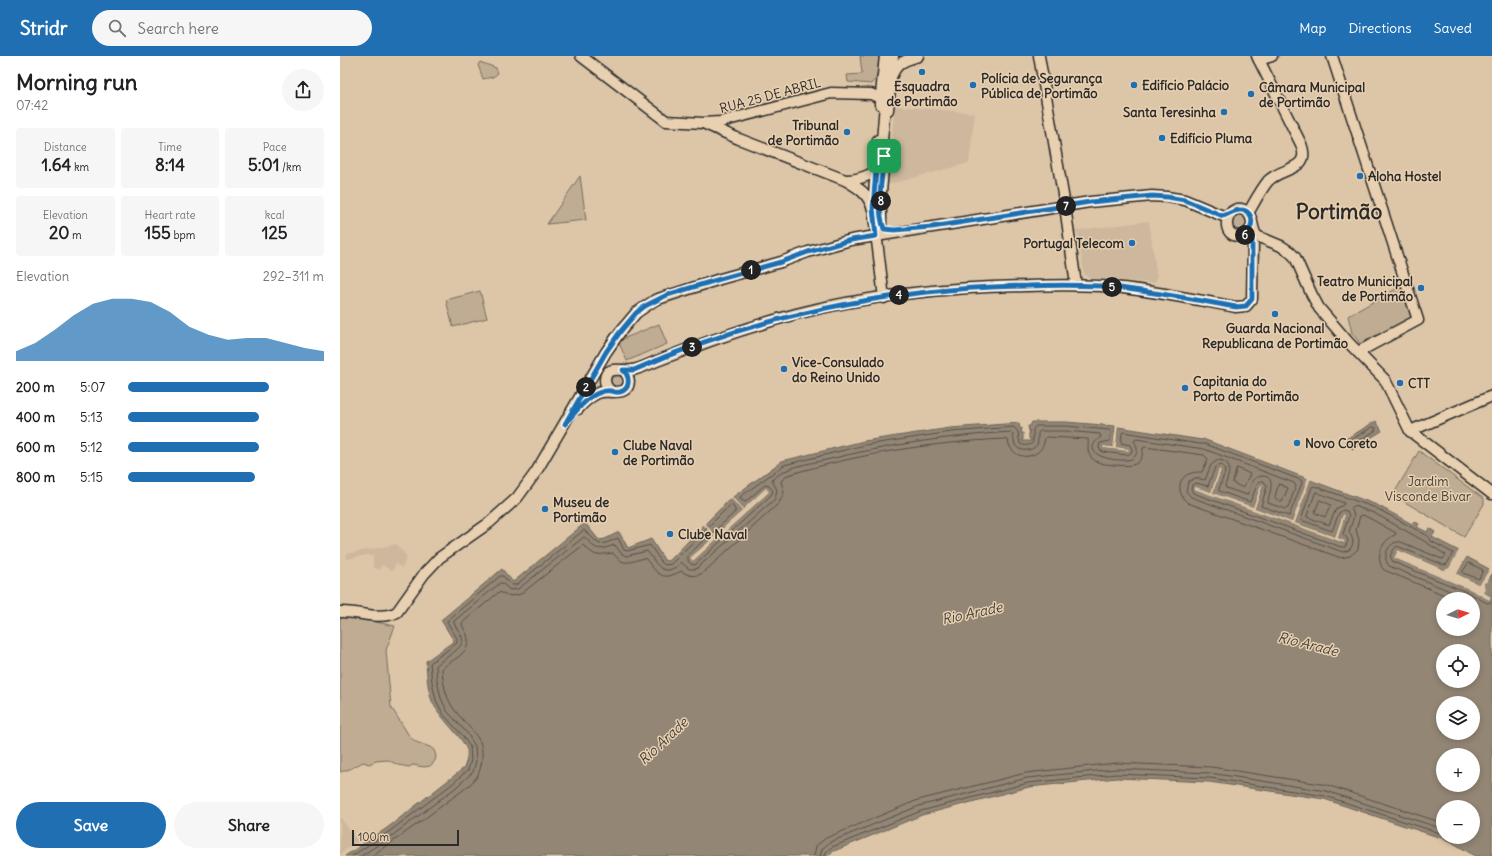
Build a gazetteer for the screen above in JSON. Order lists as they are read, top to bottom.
{
  "streets": {
    "street": ["RUA 25 DE ABRIL"]
  },
  "districts": ["Portimão"],
  "water": ["Rio Arade"],
  "parks": ["Jardim Visconde Bivar"],
  "places": [
    "Esquadra de Portimão",
    "Polícia de Segurança Pública de Portimão",
    "Edifício Palácio",
    "Câmara Municipal de Portimão",
    "Santa Teresinha",
    "Tribunal de Portimão",
    "Edifício Pluma",
    "Aloha Hostel",
    "Portugal Telecom",
    "Teatro Municipal de Portimão",
    "Guarda Nacional Republicana de Portimão",
    "Vice-Consulado do Reino Unido",
    "CTT",
    "Capitania do Porto de Portimão",
    "Novo Coreto",
    "Clube Naval de Portimão",
    "Museu de Portimão",
    "Clube Naval"
  ],
  "scale_bar": "100 m",
  "north": "right",
  "page": {
    "header": "Stridr",
    "search": "Search here",
    "nav": ["Map", "Directions", "Saved"],
    "heading": ["Morning run", "07:42"],
    "stats": [
      ["Distance", "1.64 km"],
      ["Time", "8:14"],
      ["Pace", "5:01 /km"],
      ["Elevation", "20 m"],
      ["Heart rate", "155 bpm"],
      ["kcal", "125"]
    ],
    "pins": [
      "8",
      "7",
      "6",
      "1",
      "5",
      "4",
      "3",
      "2"
    ],
    "chart": ["Elevation", "292–311 m"],
    "list": [
      {
        "name": "200 m",
        "note": "5:07"
      },
      {
        "name": "400 m",
        "note": "5:13"
      },
      {
        "name": "600 m",
        "note": "5:12"
      },
      {
        "name": "800 m",
        "note": "5:15"
      }
    ],
    "map_buttons": ["+", "−"],
    "buttons": ["Save", "Share"],
    "scale": "100 m"
  }
}
